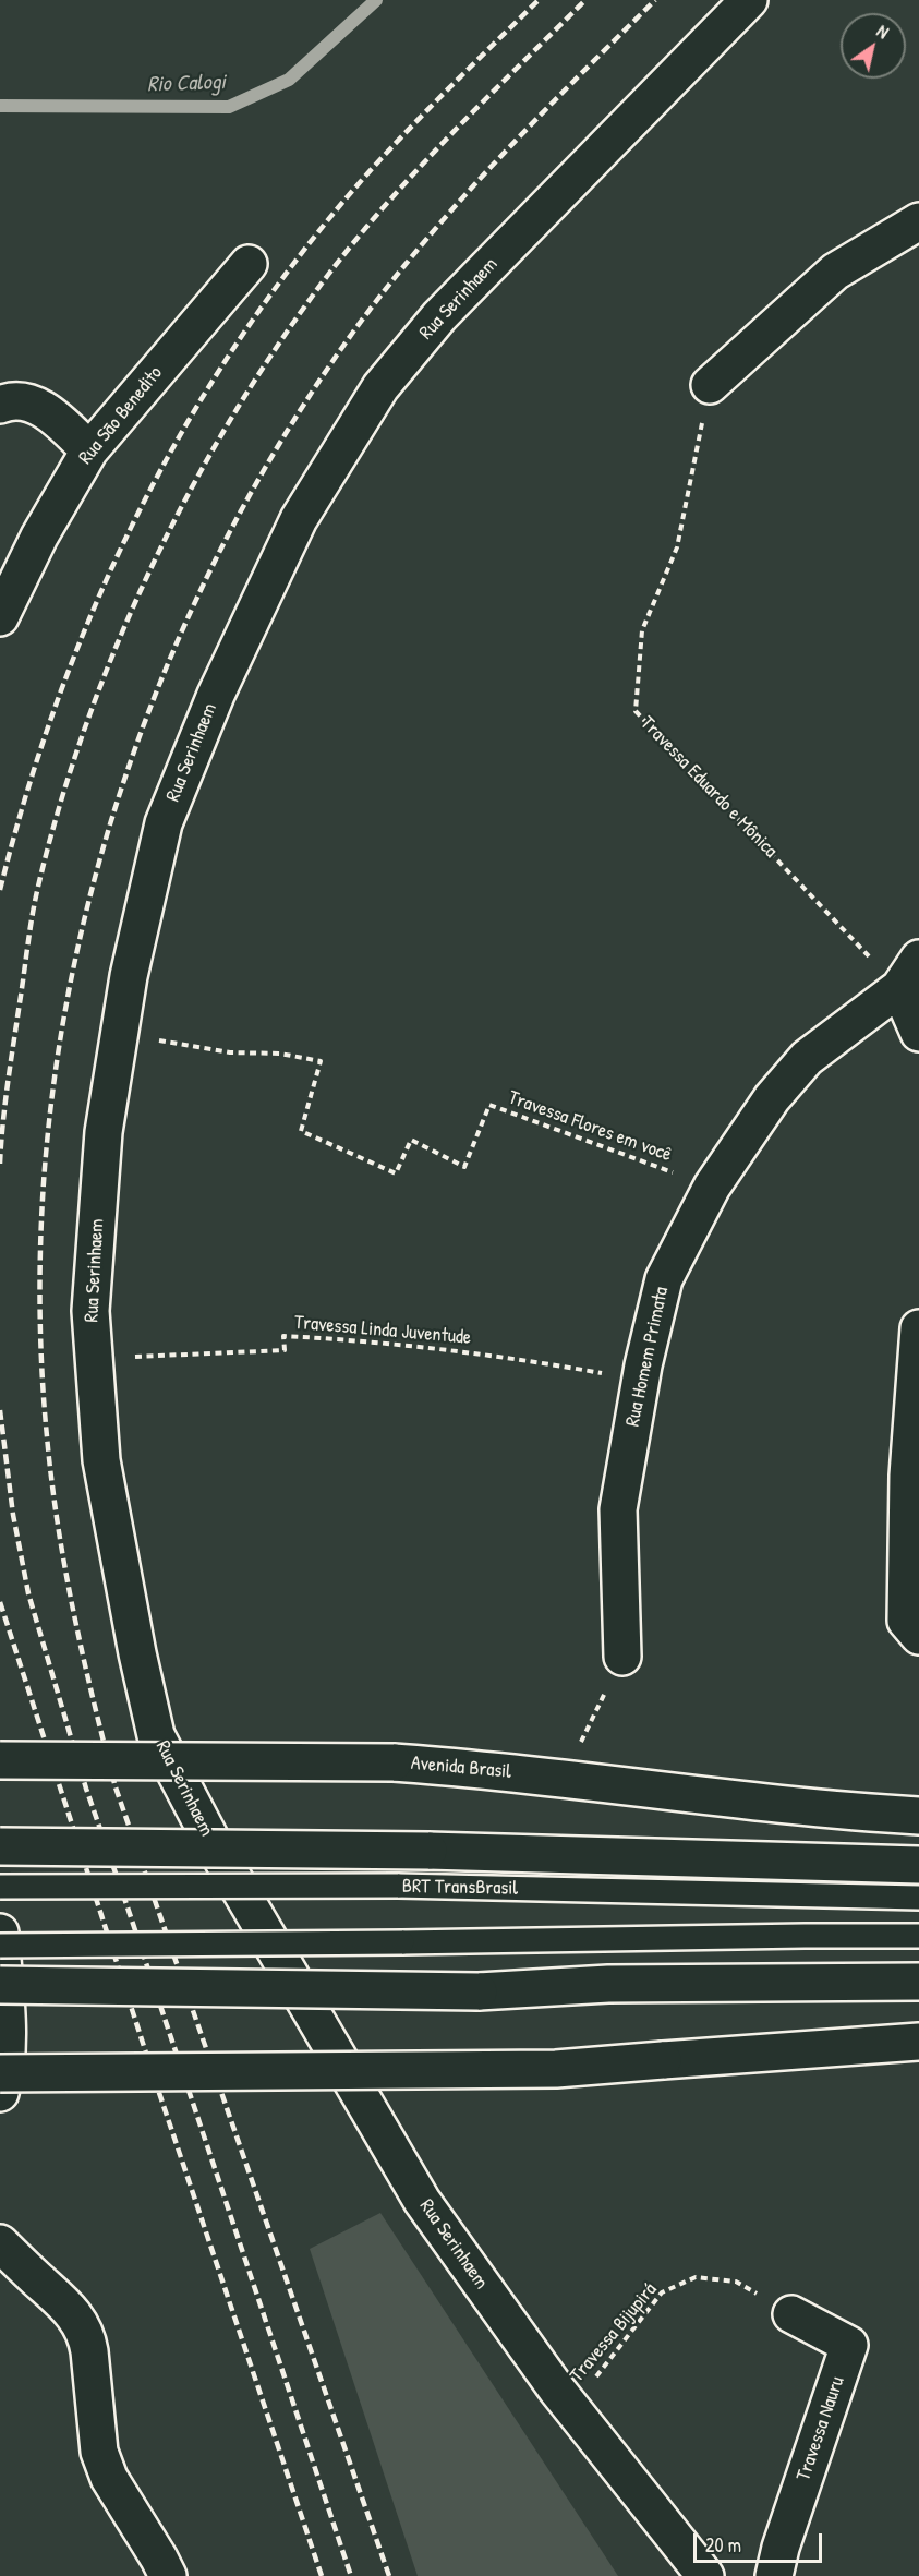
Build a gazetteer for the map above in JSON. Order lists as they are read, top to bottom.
{
  "streets": {
    "main road": [
      "Rua Serinhaem",
      "Rua Sāo Benedito",
      "Rua Homem Primata",
      "Avenida Brasil",
      "Travessa Nauru"
    ],
    "lane": ["BRT TransBrasil"],
    "path": [
      "Travessa Eduardo e Mônica",
      "Travessa Flores em você",
      "Travessa Linda Juventude",
      "Travessa Bijupirá"
    ]
  },
  "crossings": [
    ["Rua Serinhaem", "Travessa Flores em você"],
    ["Rua Serinhaem", "Travessa Linda Juventude"],
    ["Rua Serinhaem", "Travessa Bijupirá"],
    ["Travessa Eduardo e Mônica", "Rua Homem Primata"],
    ["Travessa Flores em você", "Rua Homem Primata"],
    ["Travessa Linda Juventude", "Rua Homem Primata"],
    ["Travessa Bijupirá", "Travessa Nauru"]
  ],
  "water": ["Rio Calogi"],
  "scale_bar": "20 m",
  "north": "top right"
}
